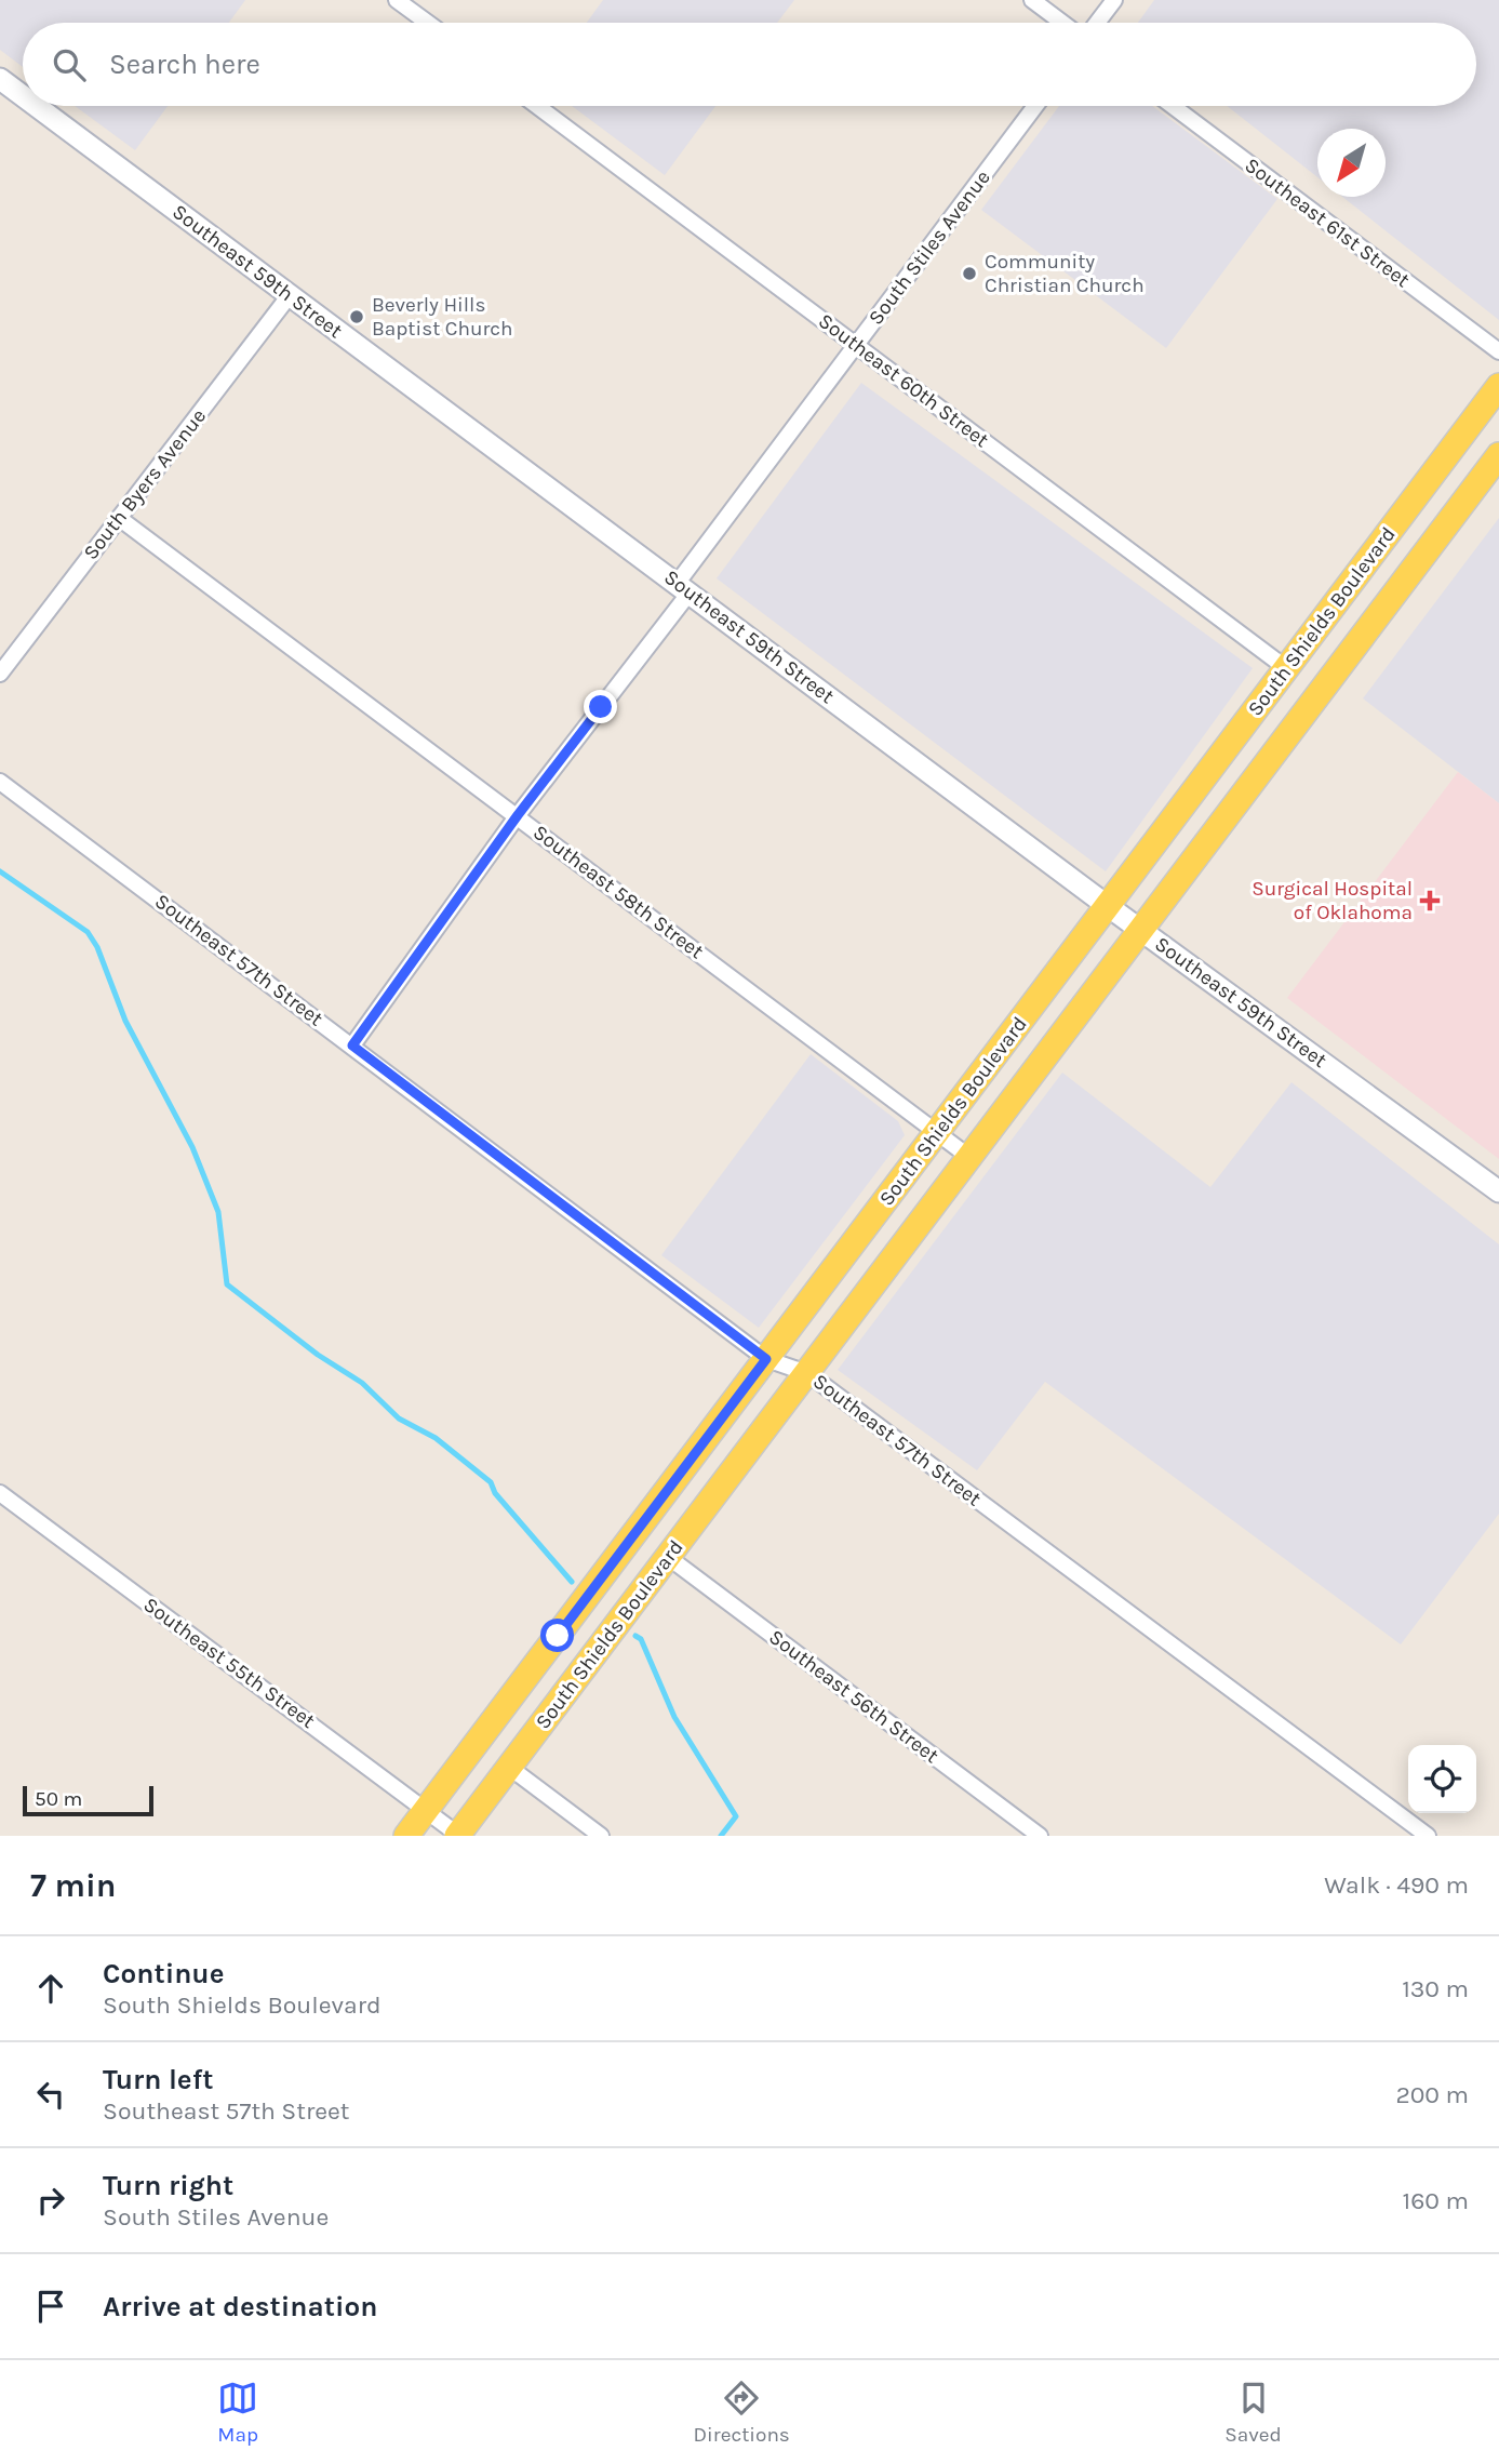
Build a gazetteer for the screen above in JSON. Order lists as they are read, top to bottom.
{
  "streets": {
    "main road": ["Southeast 59th Street", "South Shields Boulevard"],
    "street": [
      "Southeast 61st Street",
      "South Stiles Avenue",
      "Southeast 60th Street",
      "South Byers Avenue",
      "Southeast 58th Street",
      "Southeast 57th Street",
      "Southeast 55th Street",
      "Southeast 56th Street"
    ]
  },
  "crossings": [
    ["South Stiles Avenue", "Southeast 59th Street"],
    ["South Stiles Avenue", "Southeast 60th Street"],
    ["South Stiles Avenue", "Southeast 58th Street"],
    ["South Stiles Avenue", "Southeast 57th Street"],
    ["Southeast 59th Street", "South Byers Avenue"],
    ["Southeast 59th Street", "South Shields Boulevard"],
    ["Southeast 60th Street", "South Shields Boulevard"],
    ["South Byers Avenue", "Southeast 58th Street"],
    ["South Shields Boulevard", "Southeast 58th Street"],
    ["South Shields Boulevard", "Southeast 57th Street"],
    ["South Shields Boulevard", "Southeast 55th Street"],
    ["South Shields Boulevard", "Southeast 56th Street"]
  ],
  "places": {
    "other": ["Community Christian Church", "Beverly Hills Baptist Church"],
    "health": ["Surgical Hospital of Oklahoma"]
  },
  "scale_bar": "50 m",
  "north": "bottom left",
  "page": {
    "search": "Search here",
    "scale": "50 m",
    "heading": ["7 min", "Walk · 490 m"],
    "list": [
      ["Continue", "South Shields Boulevard", "130 m"],
      ["Turn left", "Southeast 57th Street", "200 m"],
      ["Turn right", "South Stiles Avenue", "160 m"],
      "Arrive at destination"
    ],
    "nav": ["Map", "Directions", "Saved"]
  }
}
